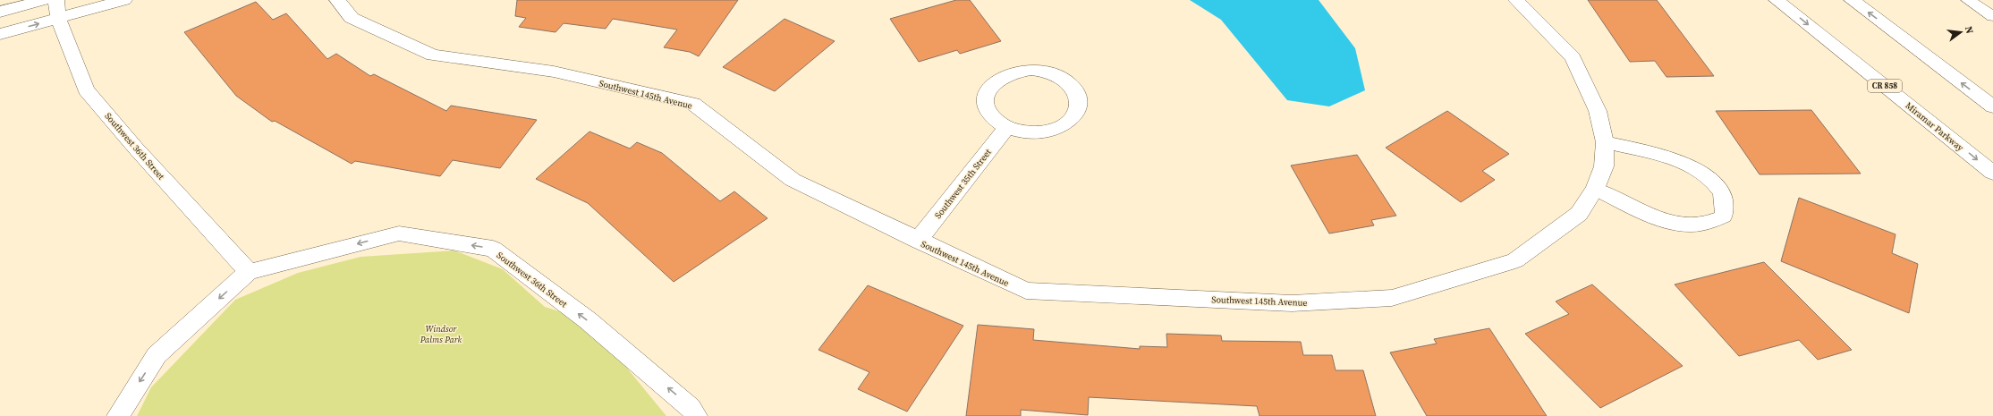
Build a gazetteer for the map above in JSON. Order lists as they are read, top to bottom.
{
  "streets": {
    "street": [
      "CR 858",
      "Southwest 145th Avenue",
      "Miramar Parkway",
      "Southwest 36th Street",
      "Southwest 35th Street"
    ]
  },
  "crossings": [
    ["Southwest 145th Avenue", "Southwest 35th Street"]
  ],
  "one_way": ["Southwest 36th Street"],
  "parks": ["Windsor Palms Park"],
  "north": "right"
}
